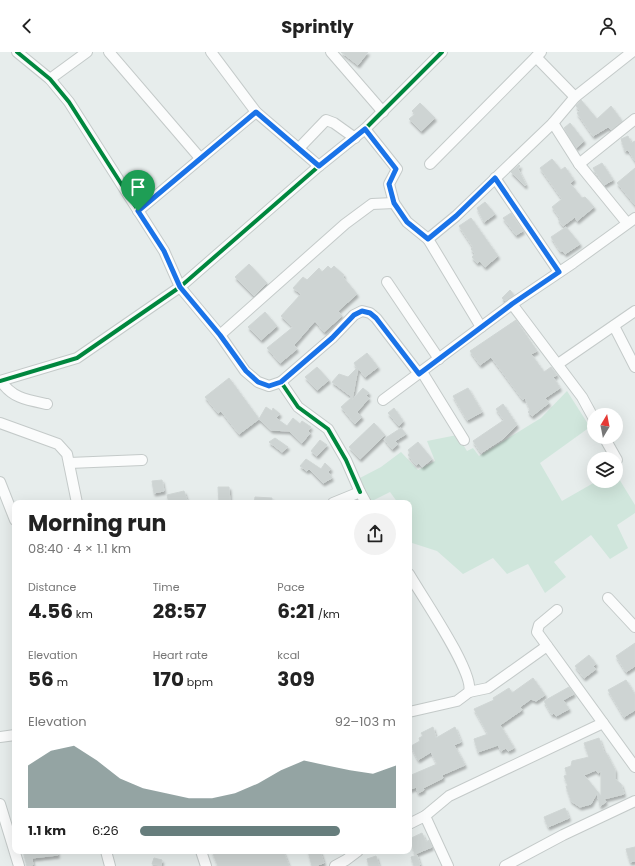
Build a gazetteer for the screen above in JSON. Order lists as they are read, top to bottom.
{
  "north": "top",
  "page": {
    "header": "Sprintly",
    "heading": ["Morning run", "08:40 · 4 × 1.1 km"],
    "stats": [
      ["Distance", "4.56 km"],
      ["Time", "28:57"],
      ["Pace", "6:21 /km"],
      ["Elevation", "56 m"],
      ["Heart rate", "170 bpm"],
      ["kcal", "309"]
    ],
    "chart": ["Elevation", "92–103 m"],
    "list": [
      {
        "name": "1.1 km",
        "note": "6:26"
      }
    ]
  }
}
